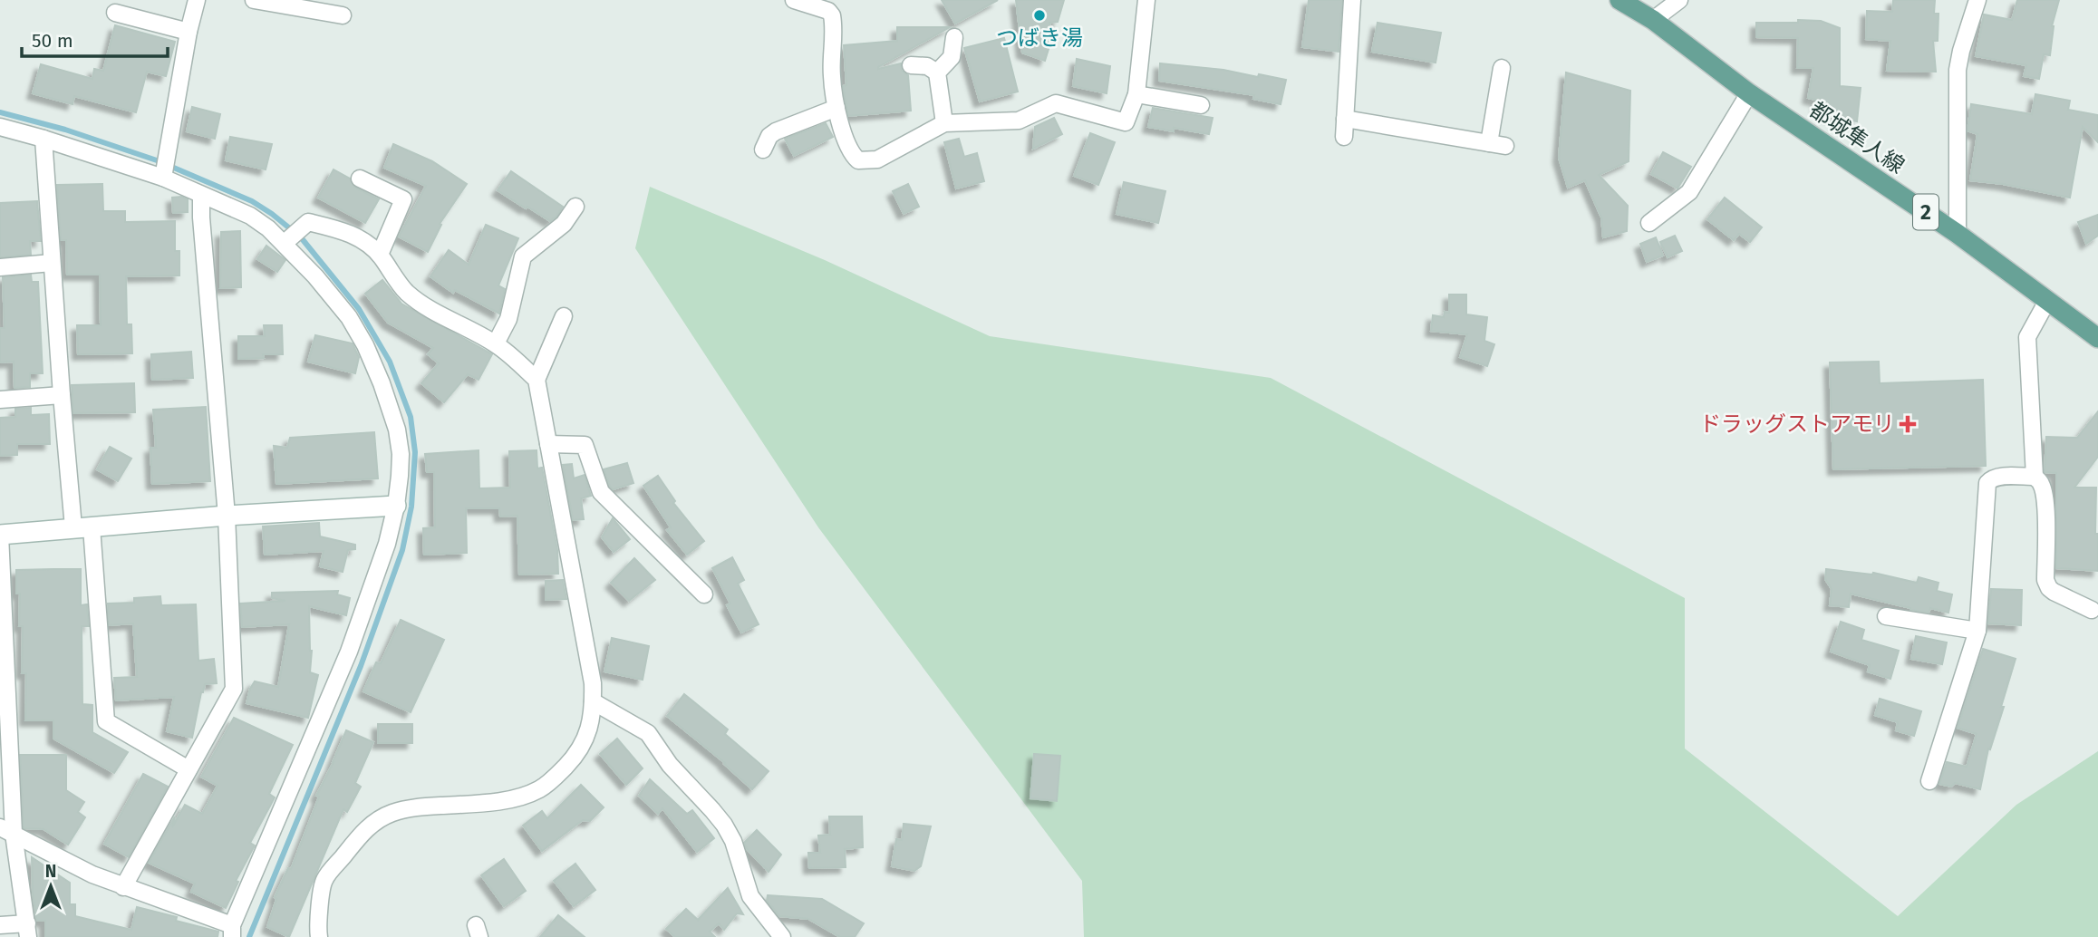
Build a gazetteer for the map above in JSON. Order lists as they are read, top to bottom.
{
  "streets": {
    "main road": ["都城隼人線", "2"]
  },
  "places": {
    "other": ["つばき湯"],
    "health": ["ドラッグストアモリ"]
  },
  "scale_bar": "50 m",
  "north": "top"
}
